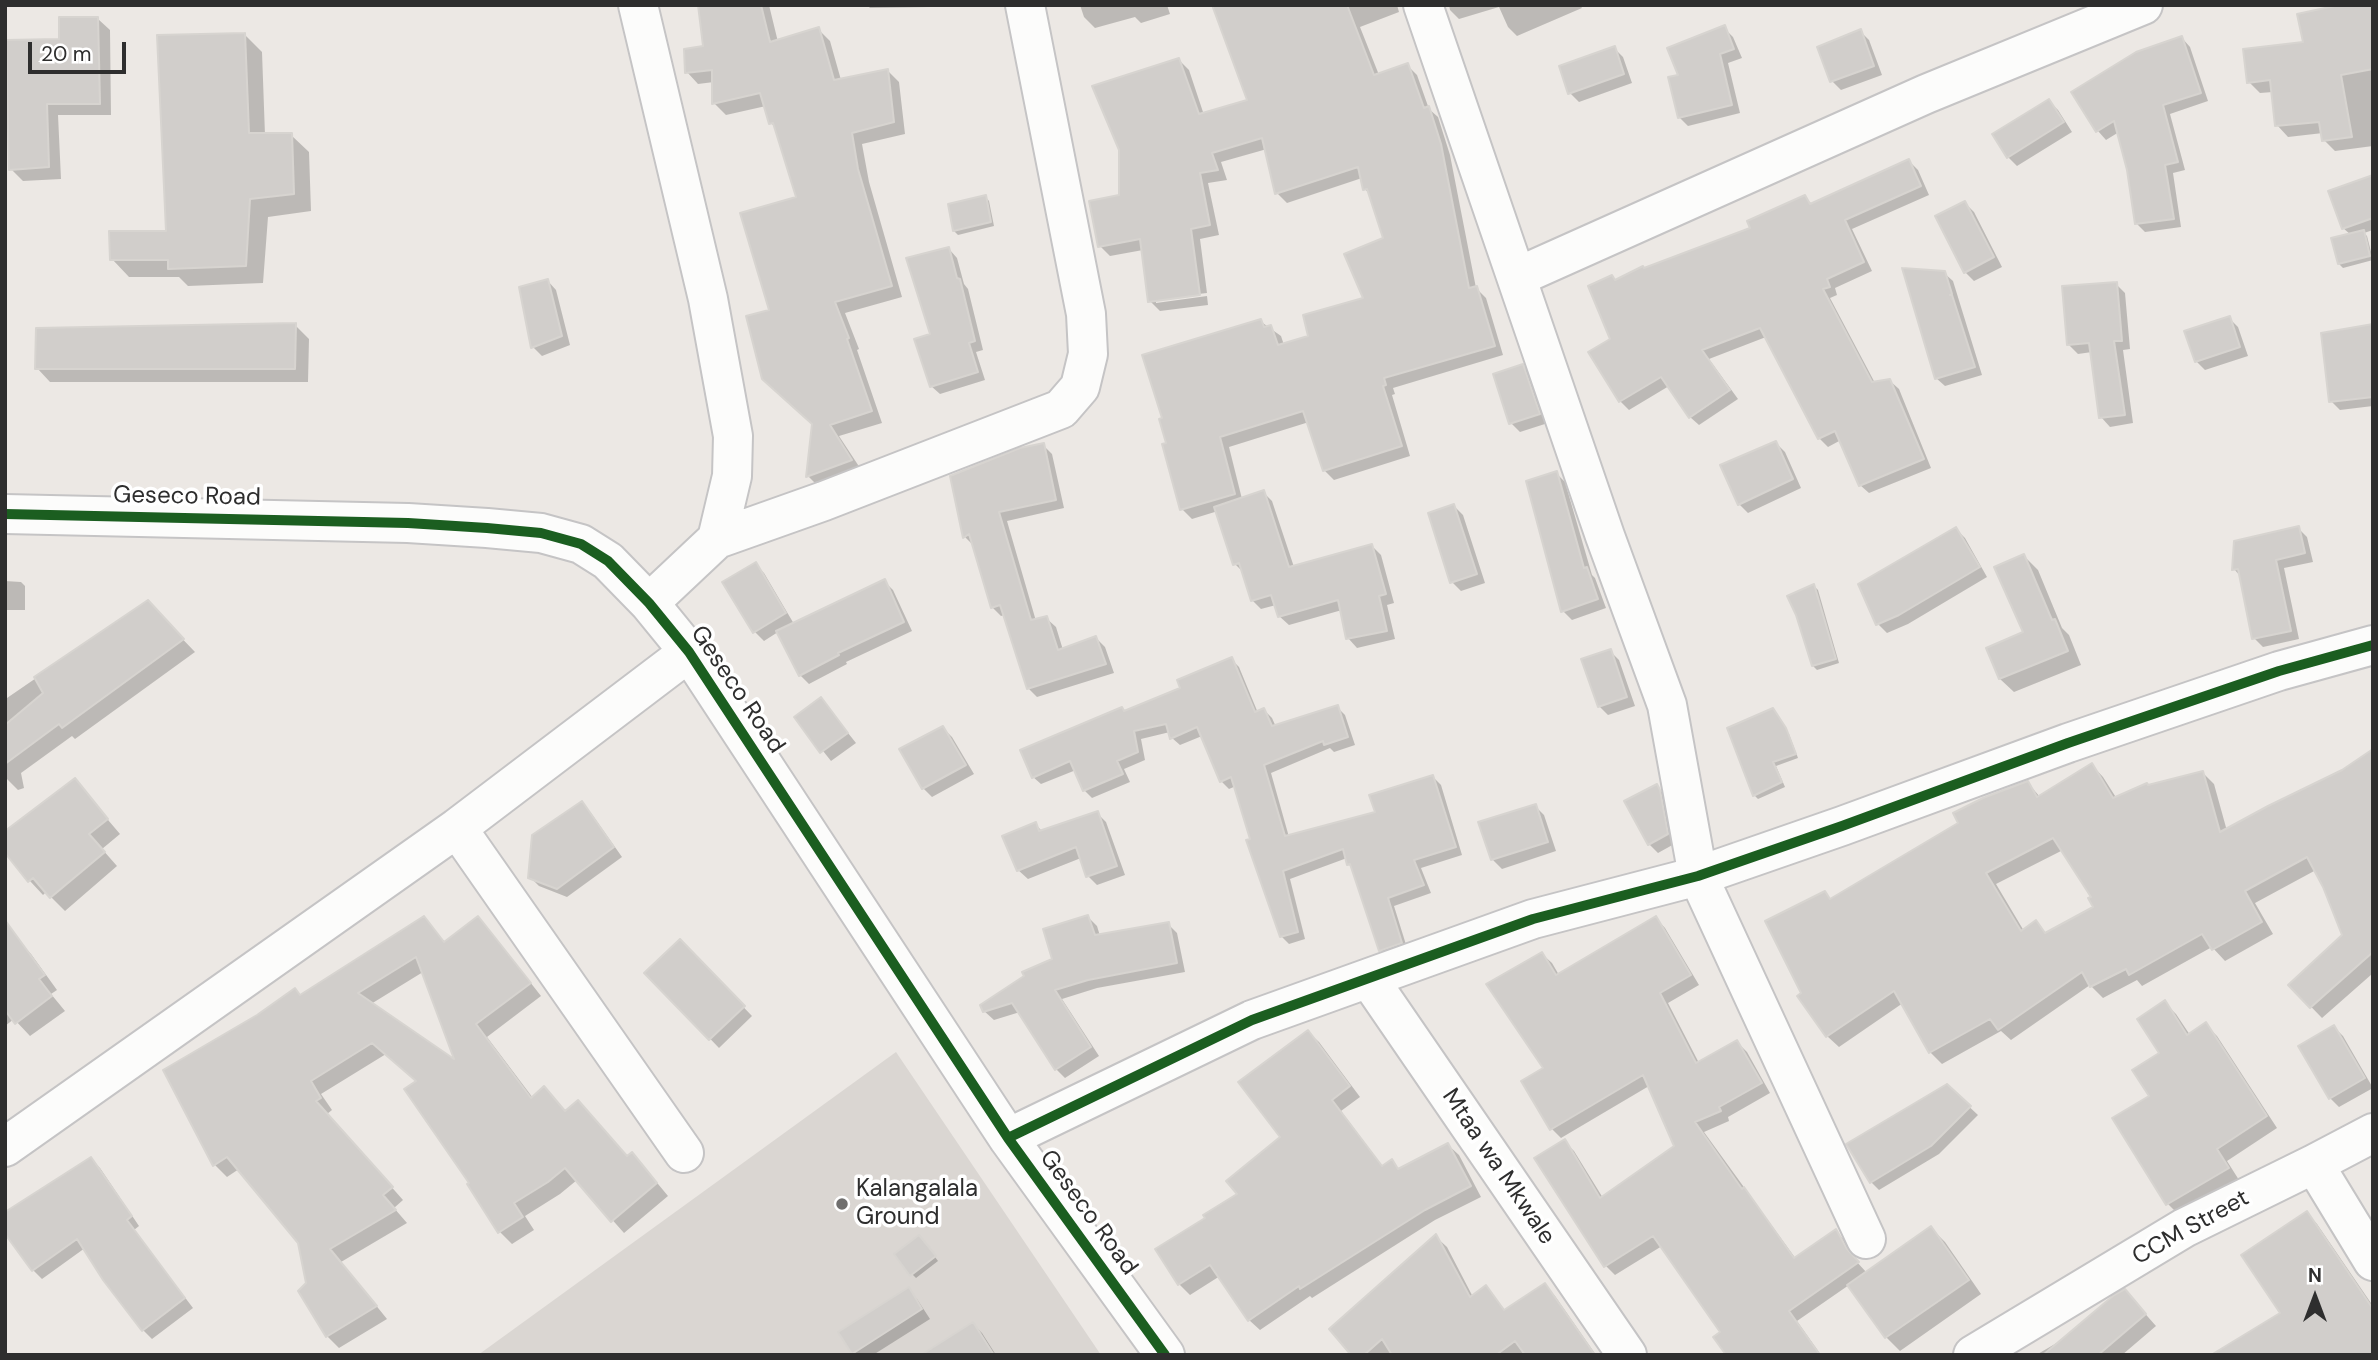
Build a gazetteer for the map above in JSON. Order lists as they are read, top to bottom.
{
  "streets": {
    "street": ["Geseco Road", "Mtaa wa Mkwale", "CCM Street"]
  },
  "places": ["Kalangalala Ground"],
  "scale_bar": "20 m",
  "north": "top"
}
